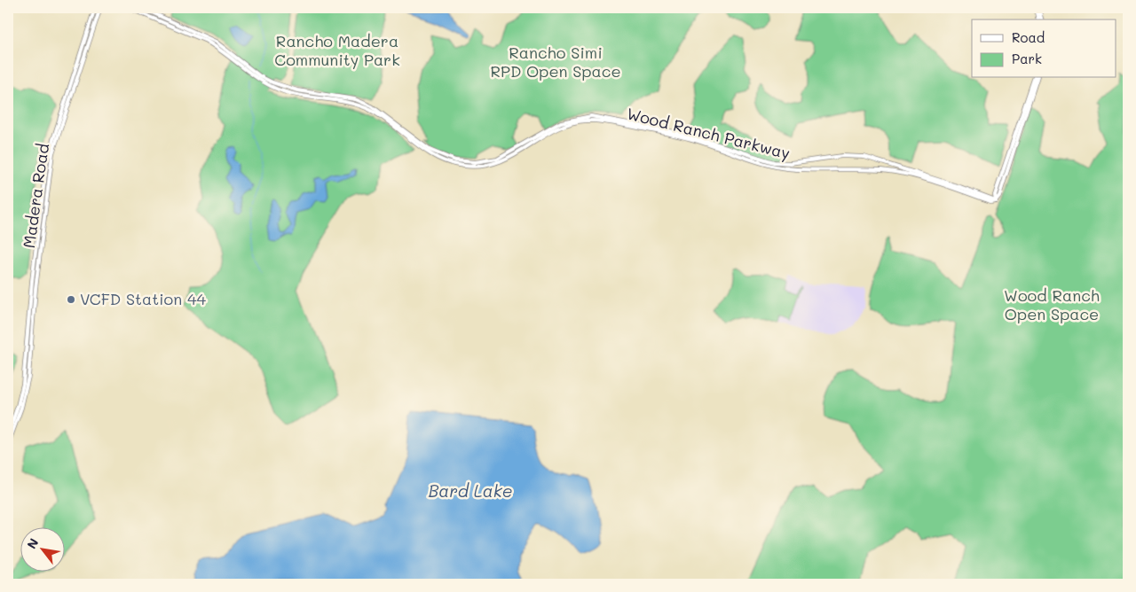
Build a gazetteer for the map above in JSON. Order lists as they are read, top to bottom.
{
  "streets": {
    "main road": ["Wood Ranch Parkway", "Madera Road"]
  },
  "water": ["Bard Lake"],
  "parks": ["Rancho Madera Community Park", "Rancho Simi RPD Open Space", "Wood Ranch Open Space"],
  "places": ["VCFD Station 44"],
  "legend": ["Road", "Park"],
  "north": "top left"
}
